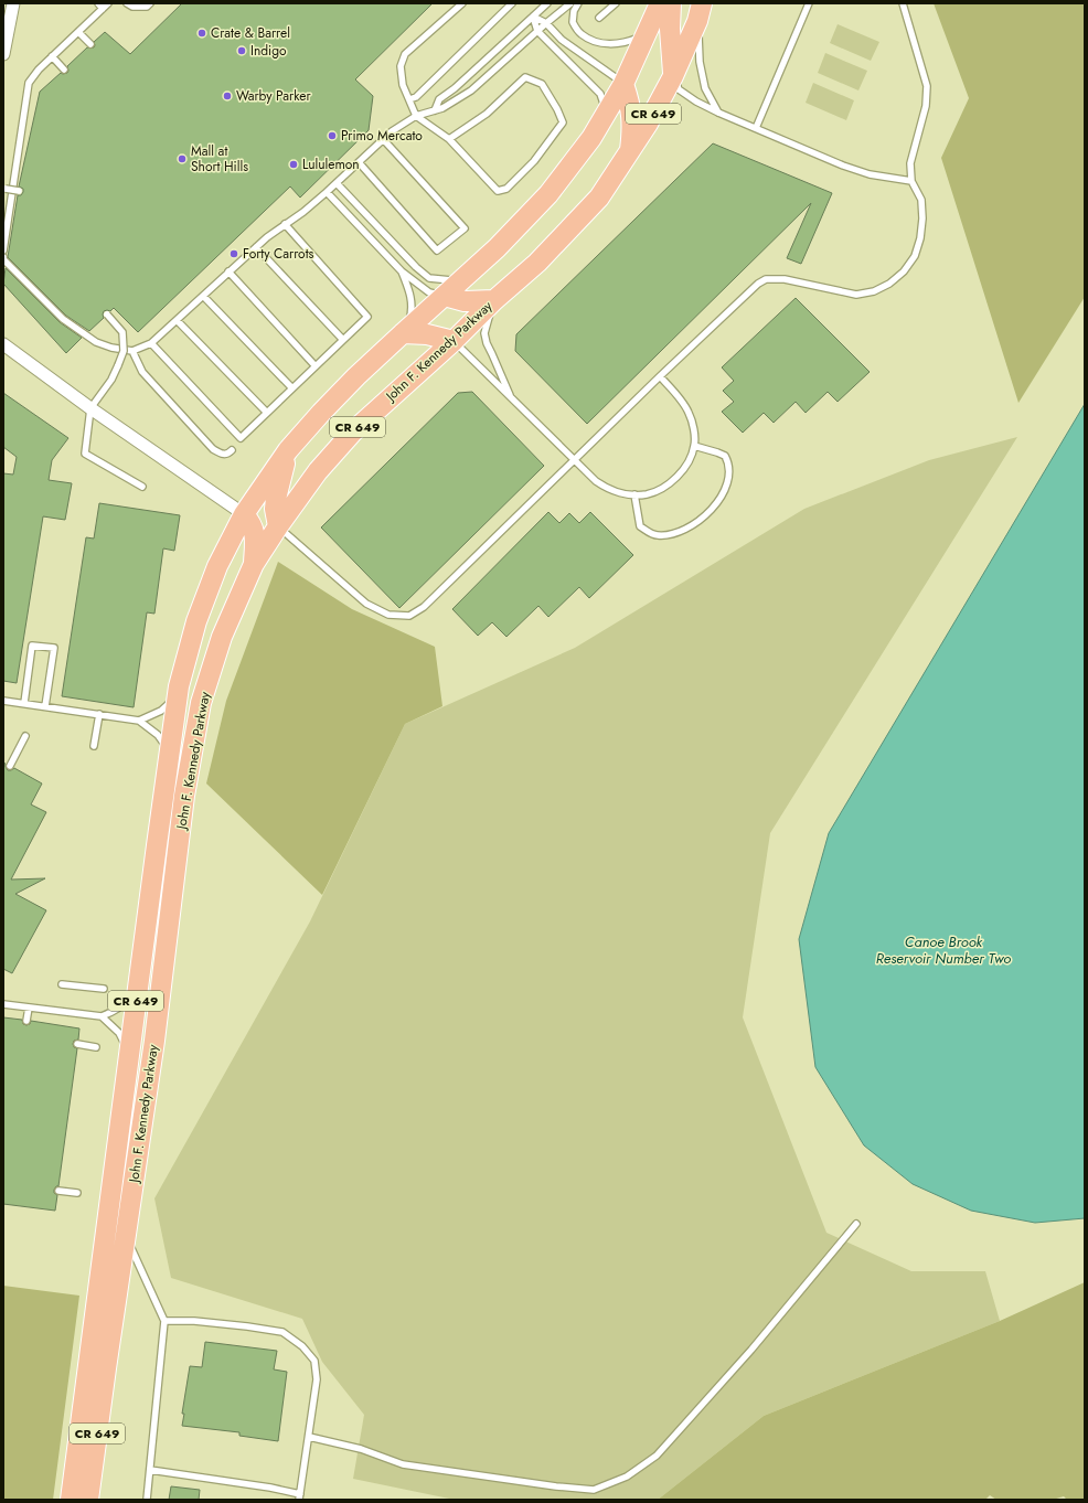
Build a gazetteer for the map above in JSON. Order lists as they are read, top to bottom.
{
  "streets": {
    "main road": ["CR 649", "John F. Kennedy Parkway"]
  },
  "water": ["Canoe Brook Reservoir Number Two"],
  "places": [
    "Crate & Barrel",
    "Indigo",
    "Warby Parker",
    "Primo Mercato",
    "Mall at Short Hills",
    "Lululemon",
    "Forty Carrots"
  ]
}
